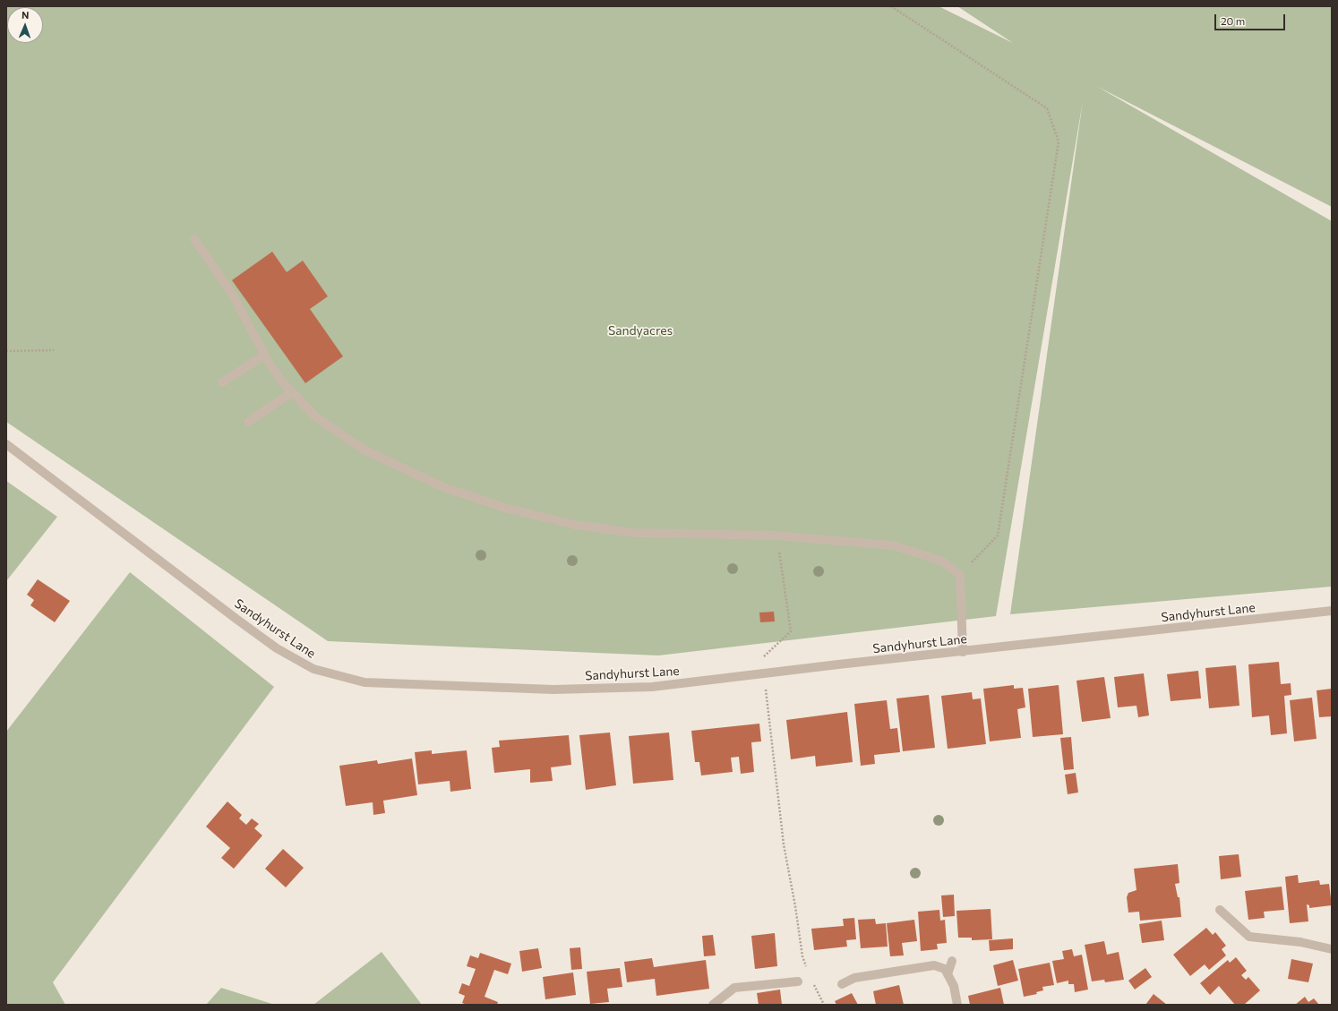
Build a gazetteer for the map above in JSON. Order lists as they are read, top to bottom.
{
  "streets": {
    "street": ["Sandyhurst Lane"]
  },
  "parks": ["Sandyacres"],
  "scale_bar": "20 m",
  "north": "top"
}
